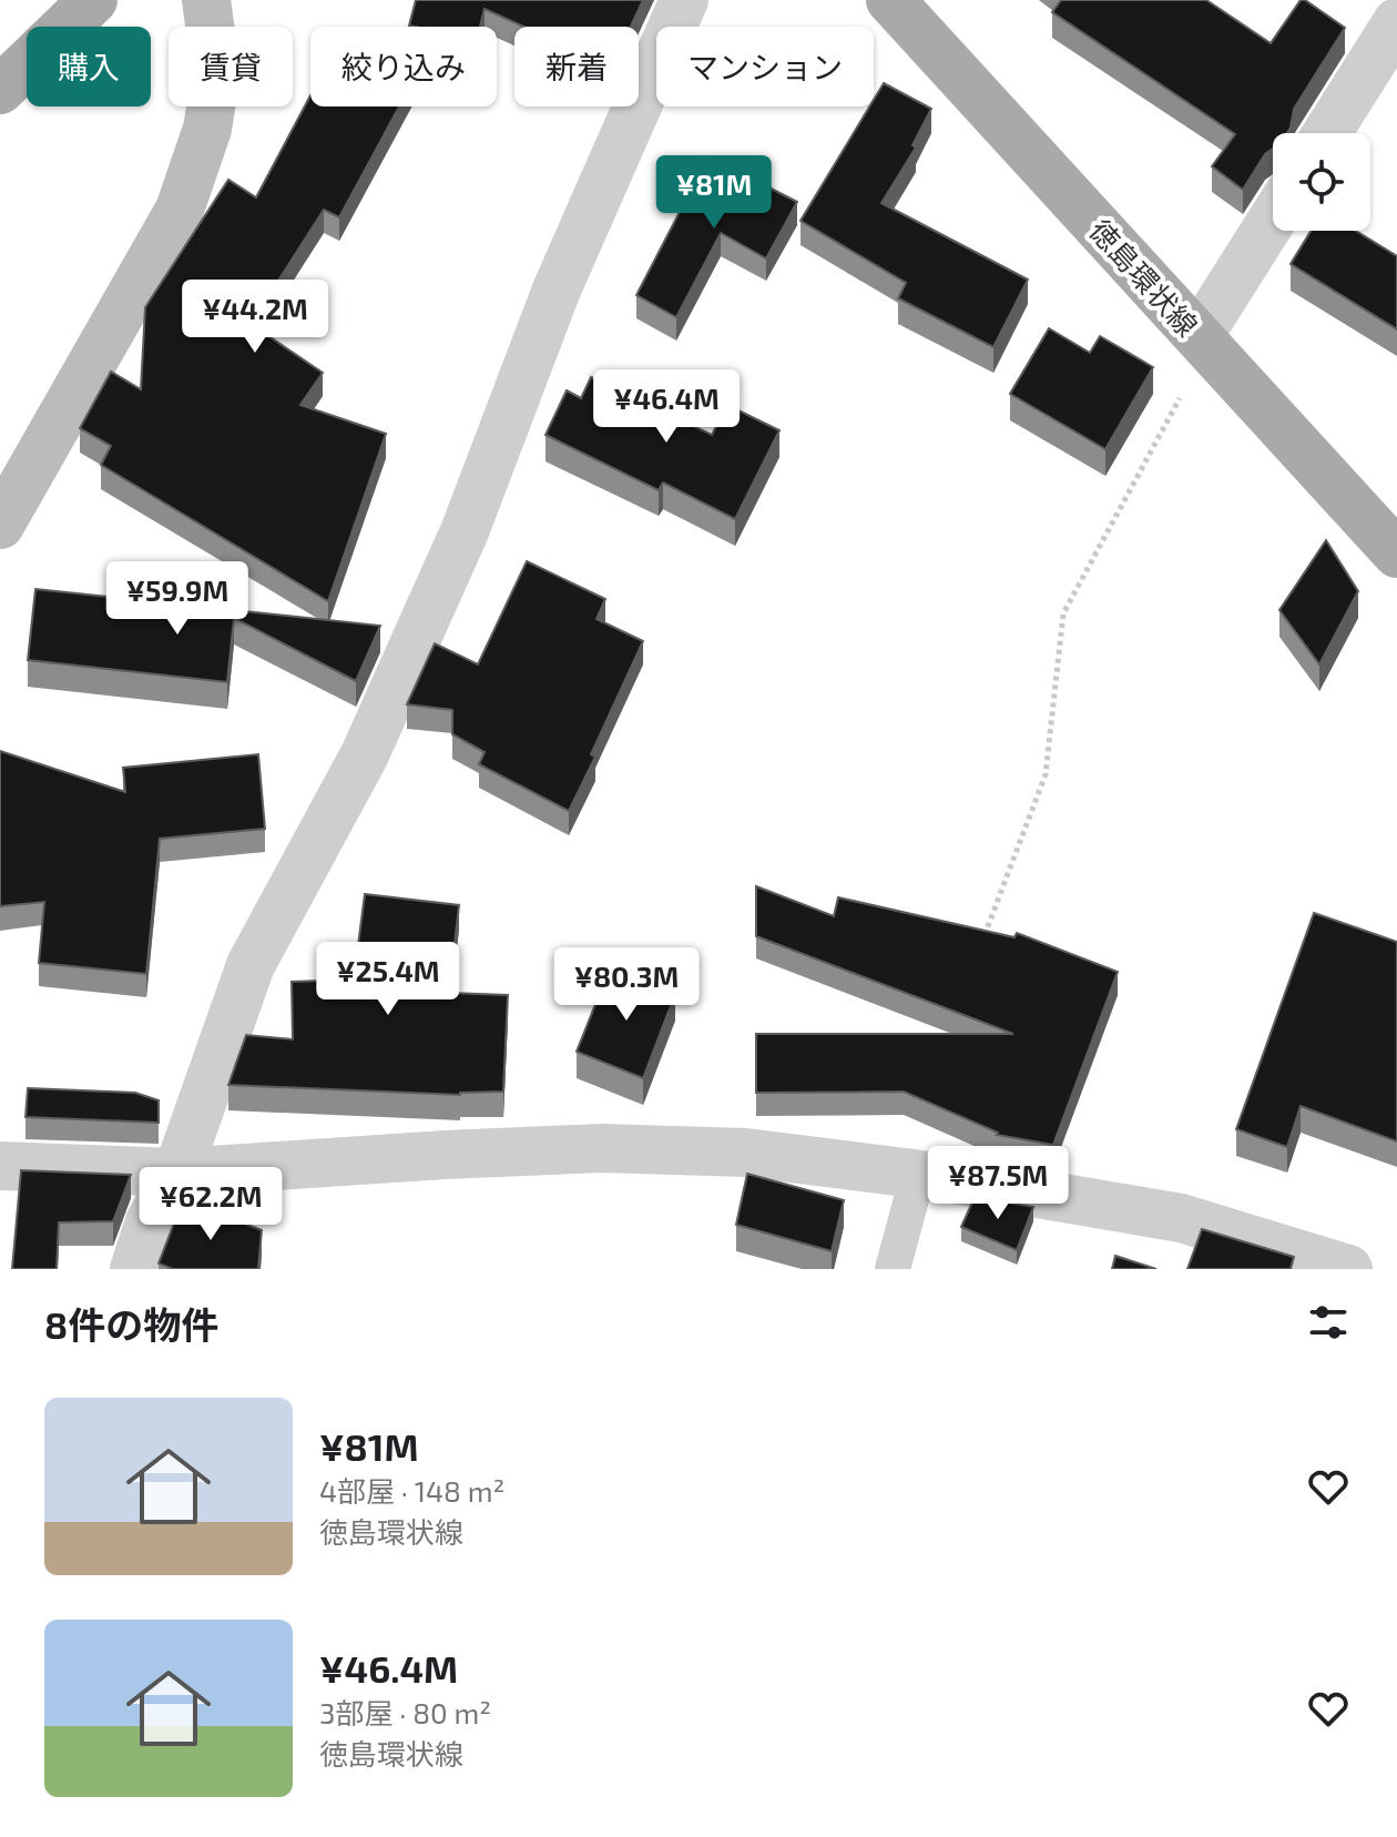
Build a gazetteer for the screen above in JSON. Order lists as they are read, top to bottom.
{
  "streets": {
    "main road": ["徳島環状線"]
  },
  "page": {
    "chip": [
      "購入",
      "賃貸",
      "絞り込み",
      "新着",
      "マンション"
    ],
    "price": [
      "¥81M",
      "¥44.2M",
      "¥46.4M",
      "¥59.9M",
      "¥25.4M",
      "¥80.3M",
      "¥87.5M",
      "¥62.2M"
    ],
    "heading": "8件の物件",
    "list": [
      {
        "name": "¥81M",
        "note": "4部屋 · 148 m² · 徳島環状線"
      },
      {
        "name": "¥46.4M",
        "note": "3部屋 · 80 m² · 徳島環状線"
      }
    ]
  }
}
